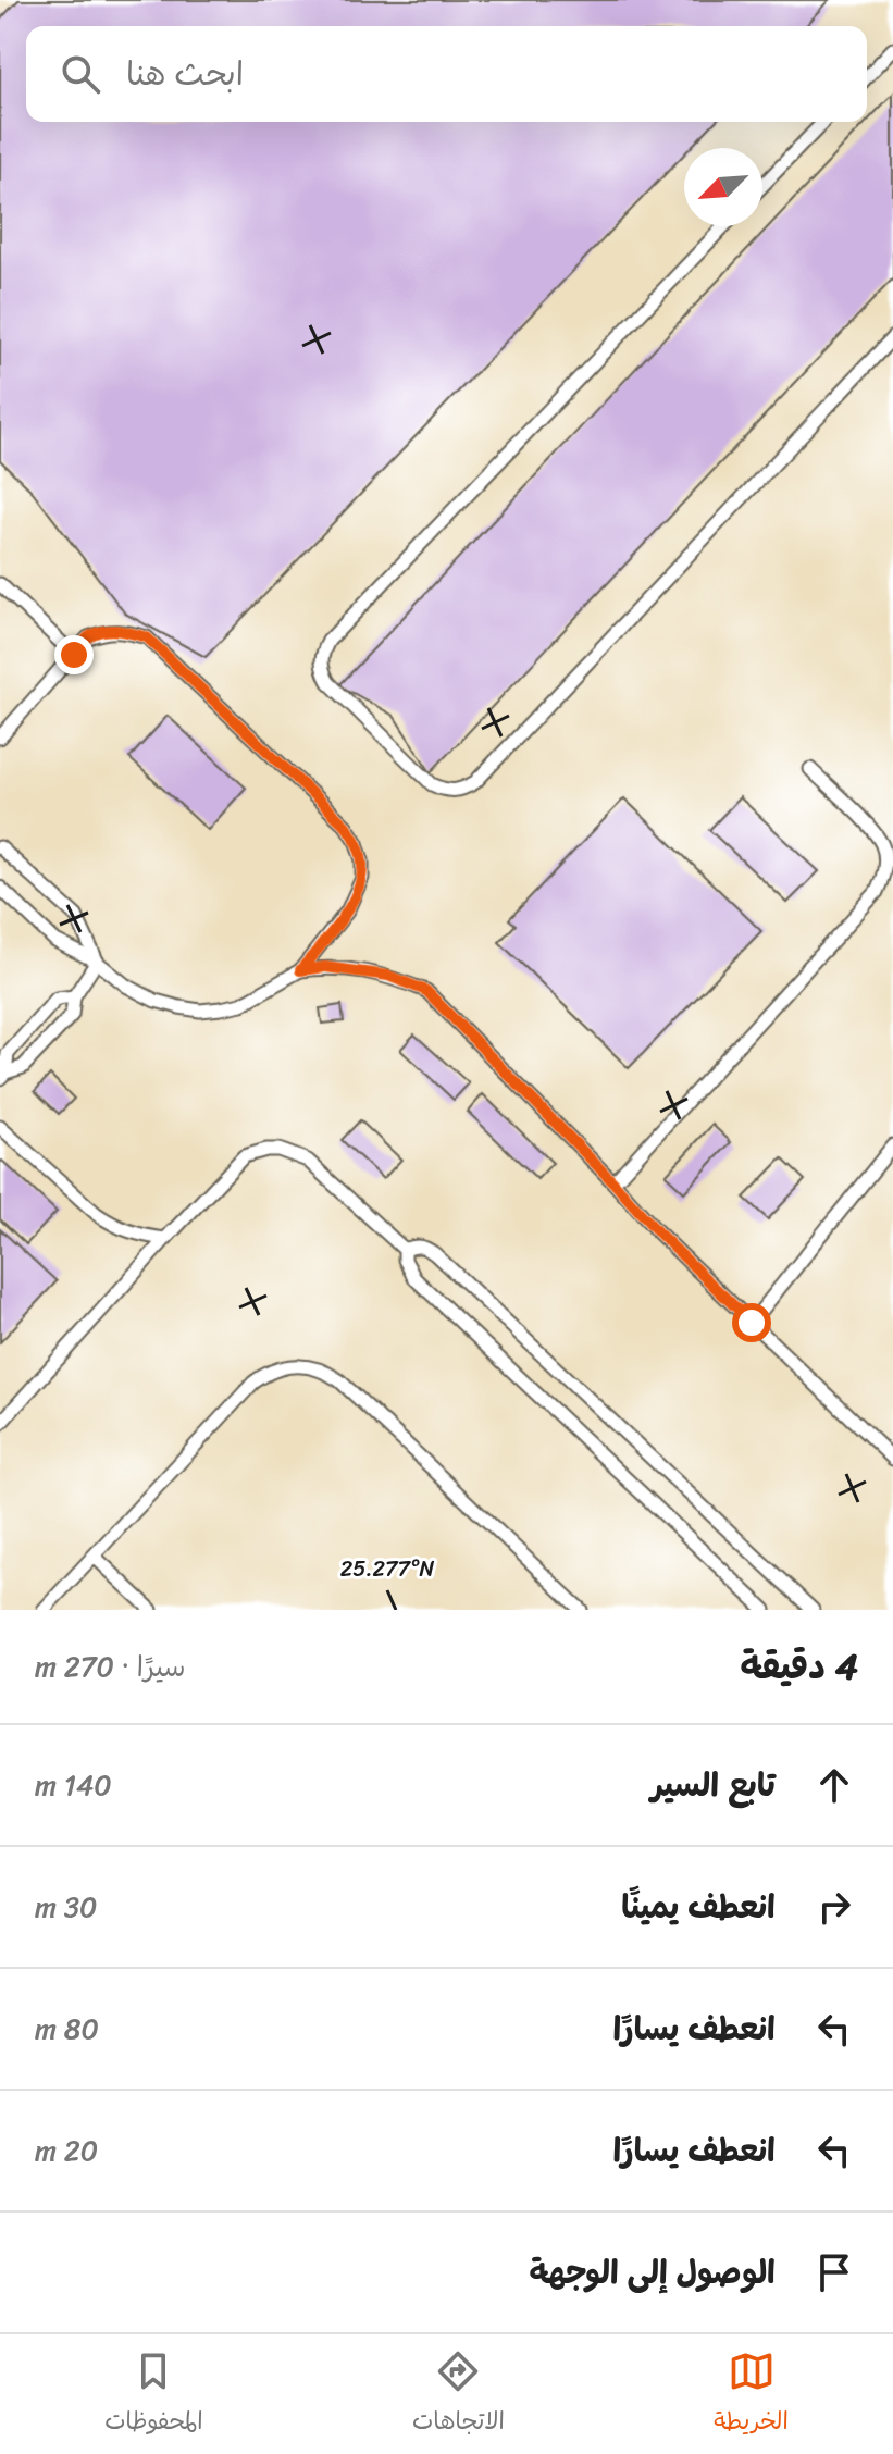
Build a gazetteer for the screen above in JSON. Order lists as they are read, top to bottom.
{
  "north": "bottom left",
  "page": {
    "search": "ابحث هنا",
    "heading": ["4 دقيقة", "سيرًا · 270 m"],
    "list": [
      ["تابع السير", "140 m"],
      ["انعطف يمينًا", "30 m"],
      ["انعطف يسارًا", "80 m"],
      ["انعطف يسارًا", "20 m"],
      "الوصول إلى الوجهة"
    ],
    "nav": ["الخريطة", "الاتجاهات", "المحفوظات"]
  },
  "coordinates": ["25.277°N"]
}
